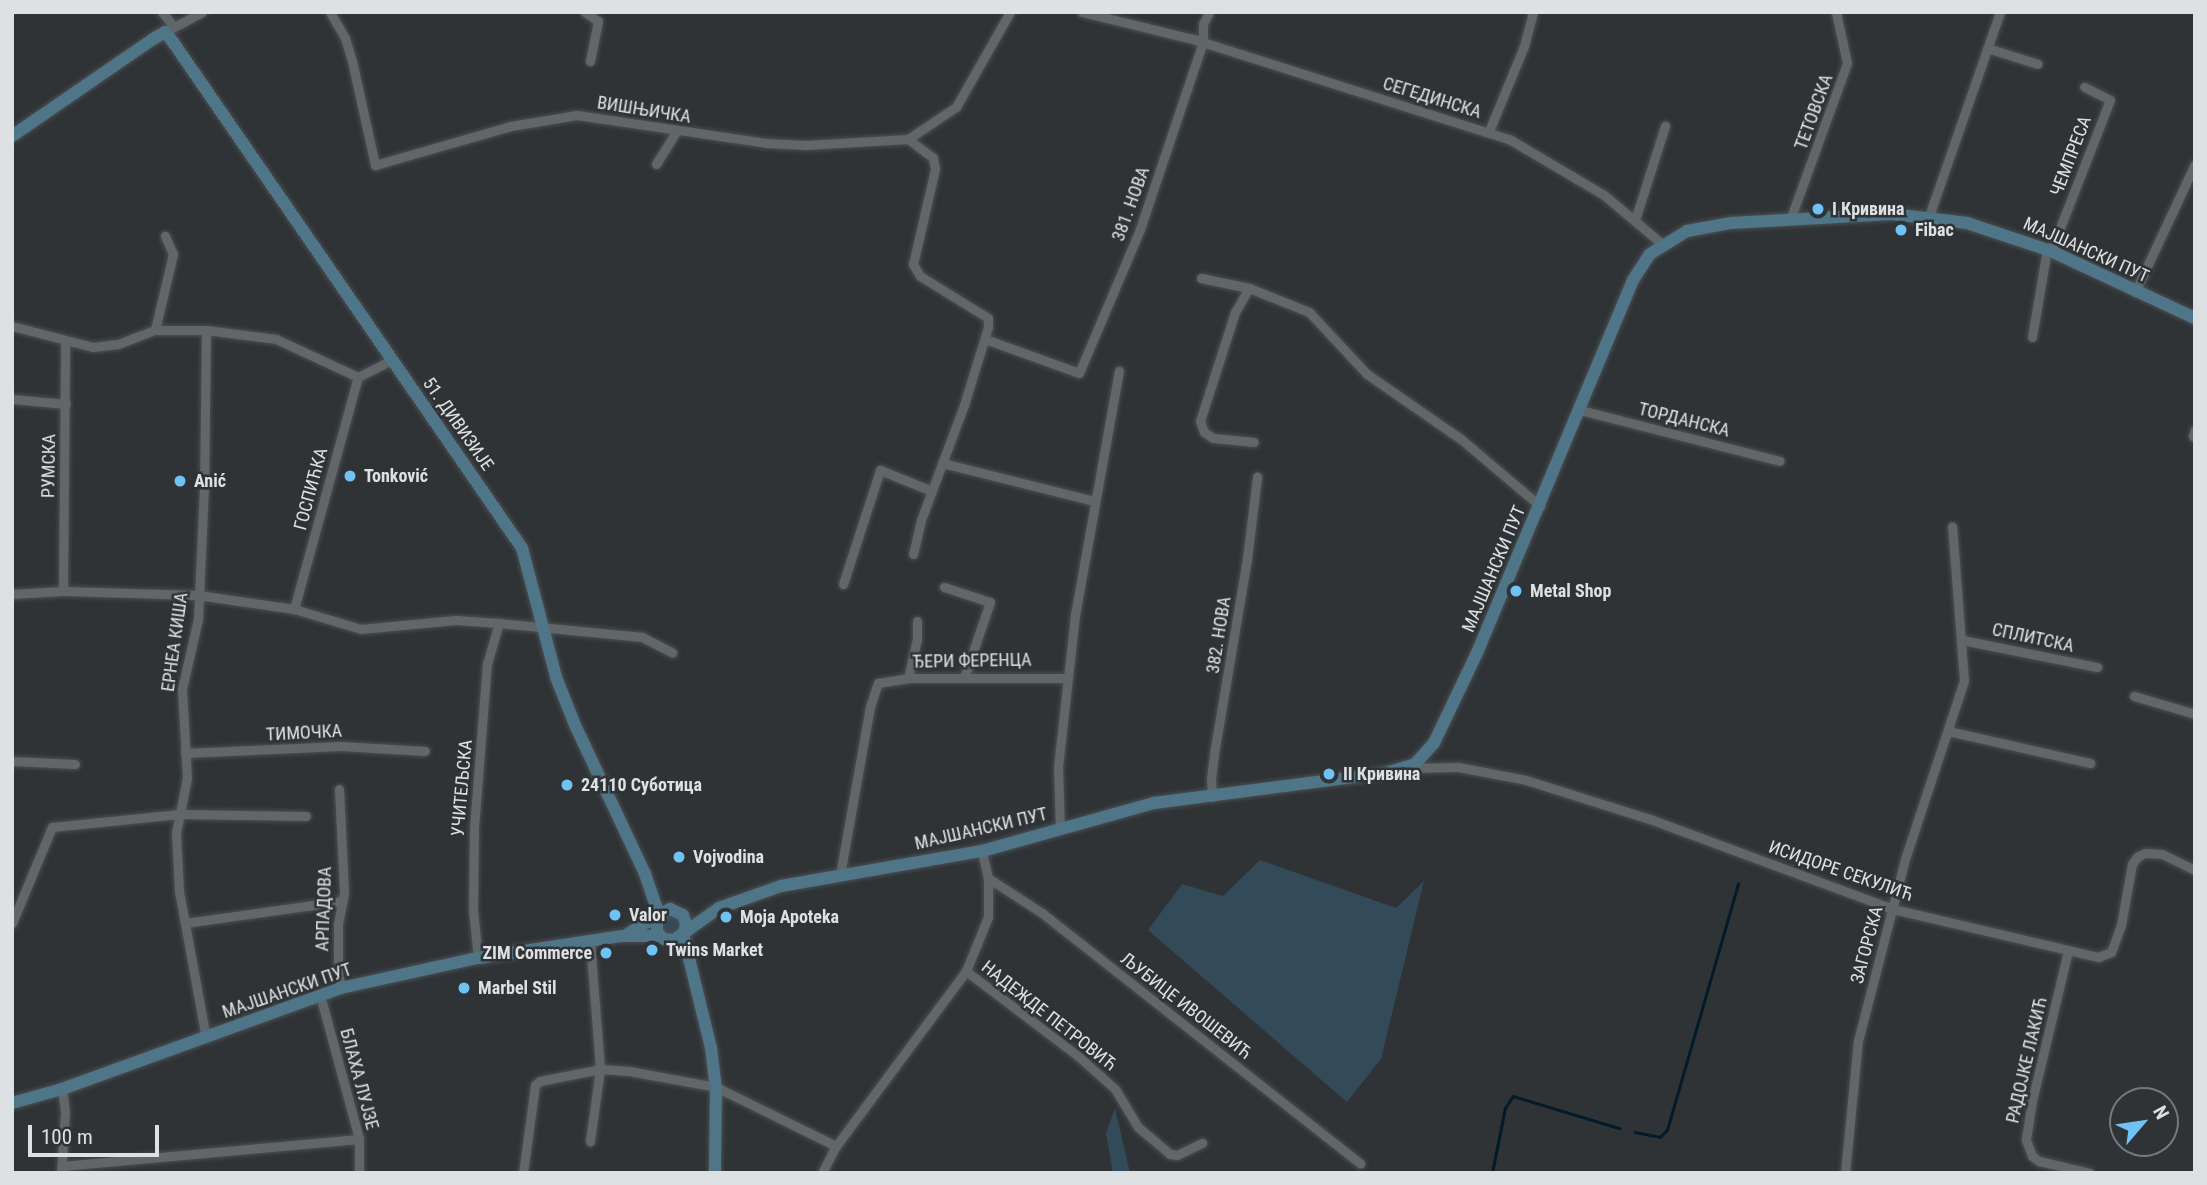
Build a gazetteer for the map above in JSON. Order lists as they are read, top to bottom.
{
  "streets": {
    "street": [
      "СЕГЕДИНСКА",
      "ВИШЊИЧКА",
      "ТЕТОВСКА",
      "ЧЕМПРЕСА",
      "381. НОВА",
      "МАЈШАНСКИ ПУТ",
      "ТОРДАНСКА",
      "51. ДИВИЗИЈЕ",
      "РУМСКА",
      "ГОСПИЋКА",
      "382. НОВА",
      "СПЛИТСКА",
      "ЕРНЕА КИША",
      "ЂЕРИ ФЕРЕНЦА",
      "ТИМОЧКА",
      "УЧИТЕЉСКА",
      "ИСИДОРЕ СЕКУЛИЋ",
      "АРПАДОВА",
      "ЗАГОРСКА",
      "ЉУБИЦЕ ИВОШЕВИЋ",
      "НАДЕЖДЕ ПЕТРОВИЋ",
      "РАДОЈКЕ ЛАКИЋ",
      "БЛАХА ЛУЈЗЕ"
    ]
  },
  "crossings": [
    ["СЕГЕДИНСКА", "381. НОВА"],
    ["СЕГЕДИНСКА", "МАЈШАНСКИ ПУТ"],
    ["ТЕТОВСКА", "МАЈШАНСКИ ПУТ"],
    ["ЧЕМПРЕСА", "МАЈШАНСКИ ПУТ"],
    ["МАЈШАНСКИ ПУТ", "ТОРДАНСКА"],
    ["МАЈШАНСКИ ПУТ", "51. ДИВИЗИЈЕ"],
    ["МАЈШАНСКИ ПУТ", "382. НОВА"],
    ["МАЈШАНСКИ ПУТ", "ЕРНЕА КИША"],
    ["МАЈШАНСКИ ПУТ", "ЂЕРИ ФЕРЕНЦА"],
    ["МАЈШАНСКИ ПУТ", "УЧИТЕЉСКА"],
    ["МАЈШАНСКИ ПУТ", "ИСИДОРЕ СЕКУЛИЋ"],
    ["МАЈШАНСКИ ПУТ", "АРПАДОВА"],
    ["МАЈШАНСКИ ПУТ", "НАДЕЖДЕ ПЕТРОВИЋ"],
    ["МАЈШАНСКИ ПУТ", "БЛАХА ЛУЈЗЕ"],
    ["СПЛИТСКА", "ЗАГОРСКА"],
    ["ЕРНЕА КИША", "ТИМОЧКА"],
    ["ИСИДОРЕ СЕКУЛИЋ", "ЗАГОРСКА"],
    ["ИСИДОРЕ СЕКУЛИЋ", "РАДОЈКЕ ЛАКИЋ"],
    ["ЉУБИЦЕ ИВОШЕВИЋ", "НАДЕЖДЕ ПЕТРОВИЋ"]
  ],
  "places": [
    "I Кривина",
    "Fibac",
    "Tonković",
    "Anić",
    "Metal Shop",
    "II Кривина",
    "24110 Суботица",
    "Vojvodina",
    "Valor",
    "Moja Apoteka",
    "Twins Market",
    "ZIM Commerce",
    "Marbel Stil"
  ],
  "scale_bar": "100 m",
  "north": "top right"
}
